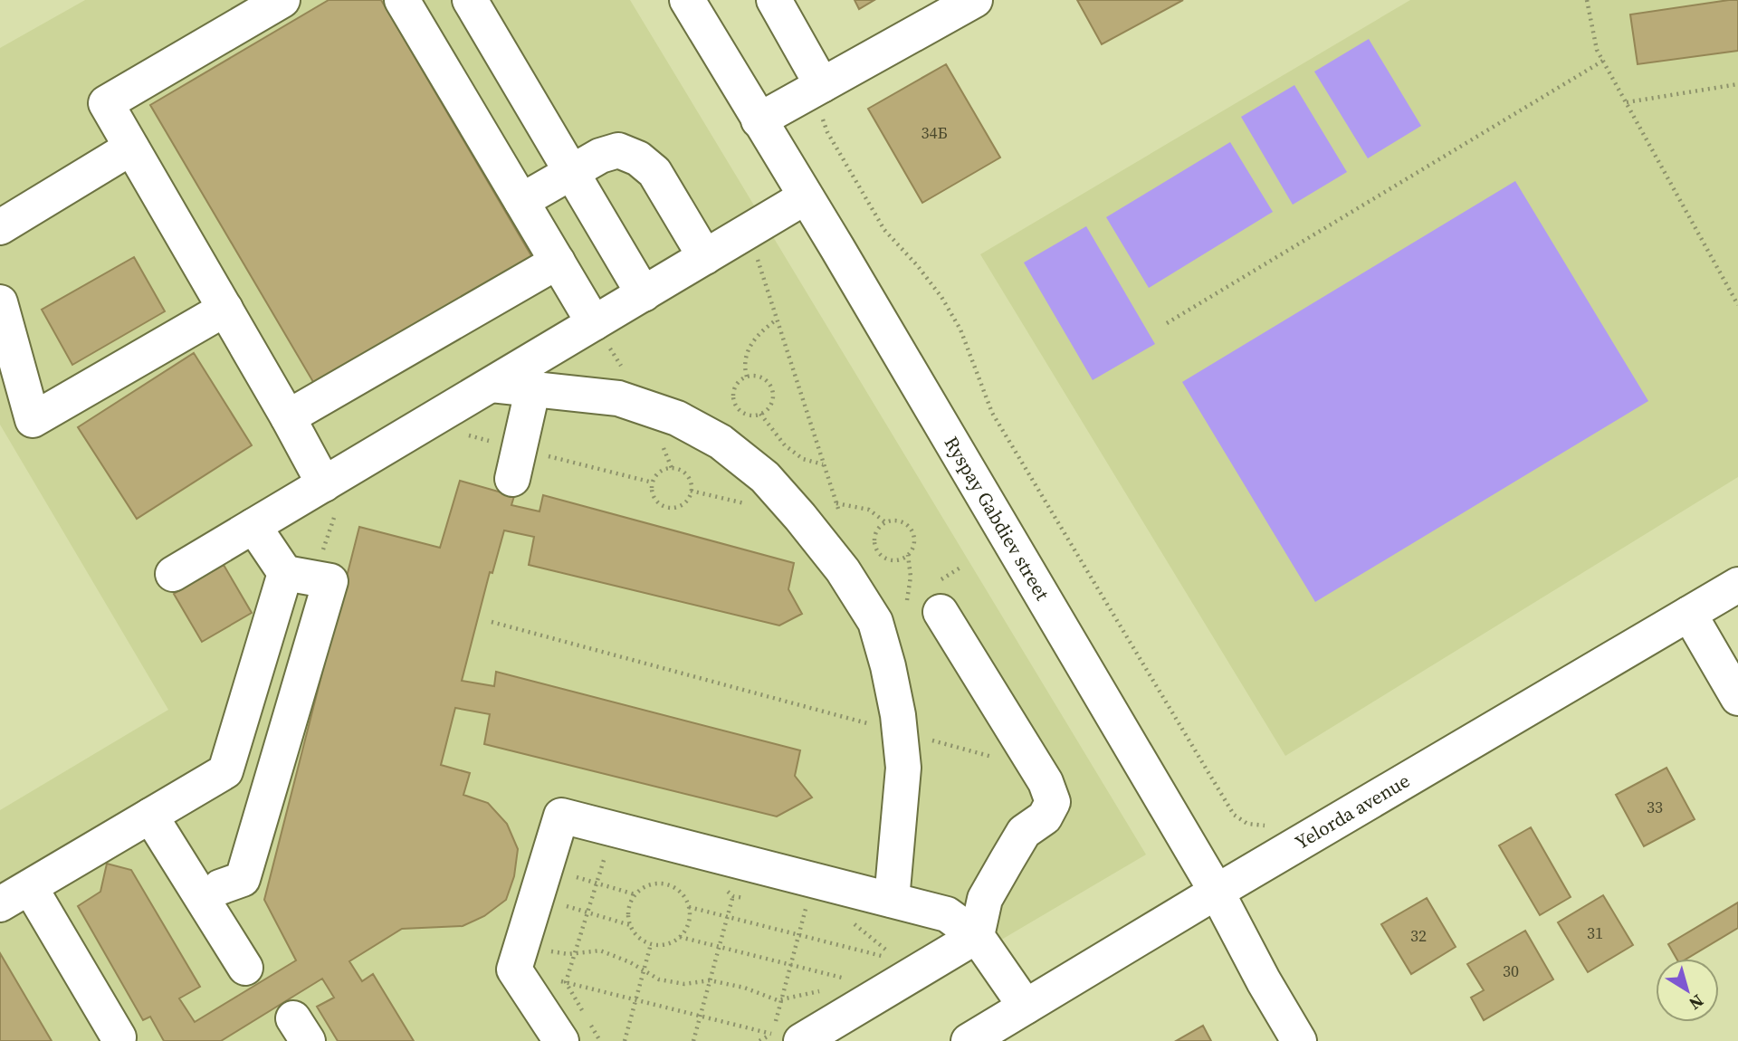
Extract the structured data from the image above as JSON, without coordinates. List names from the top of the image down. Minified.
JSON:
{"streets":{"street":["Ryspay Gabdiev street","Yelorda avenue"]},"crossings":[["Ryspay Gabdiev street","Yelorda avenue"]],"house_numbers":["34Б","33","31","32","30"],"north":"bottom right"}
